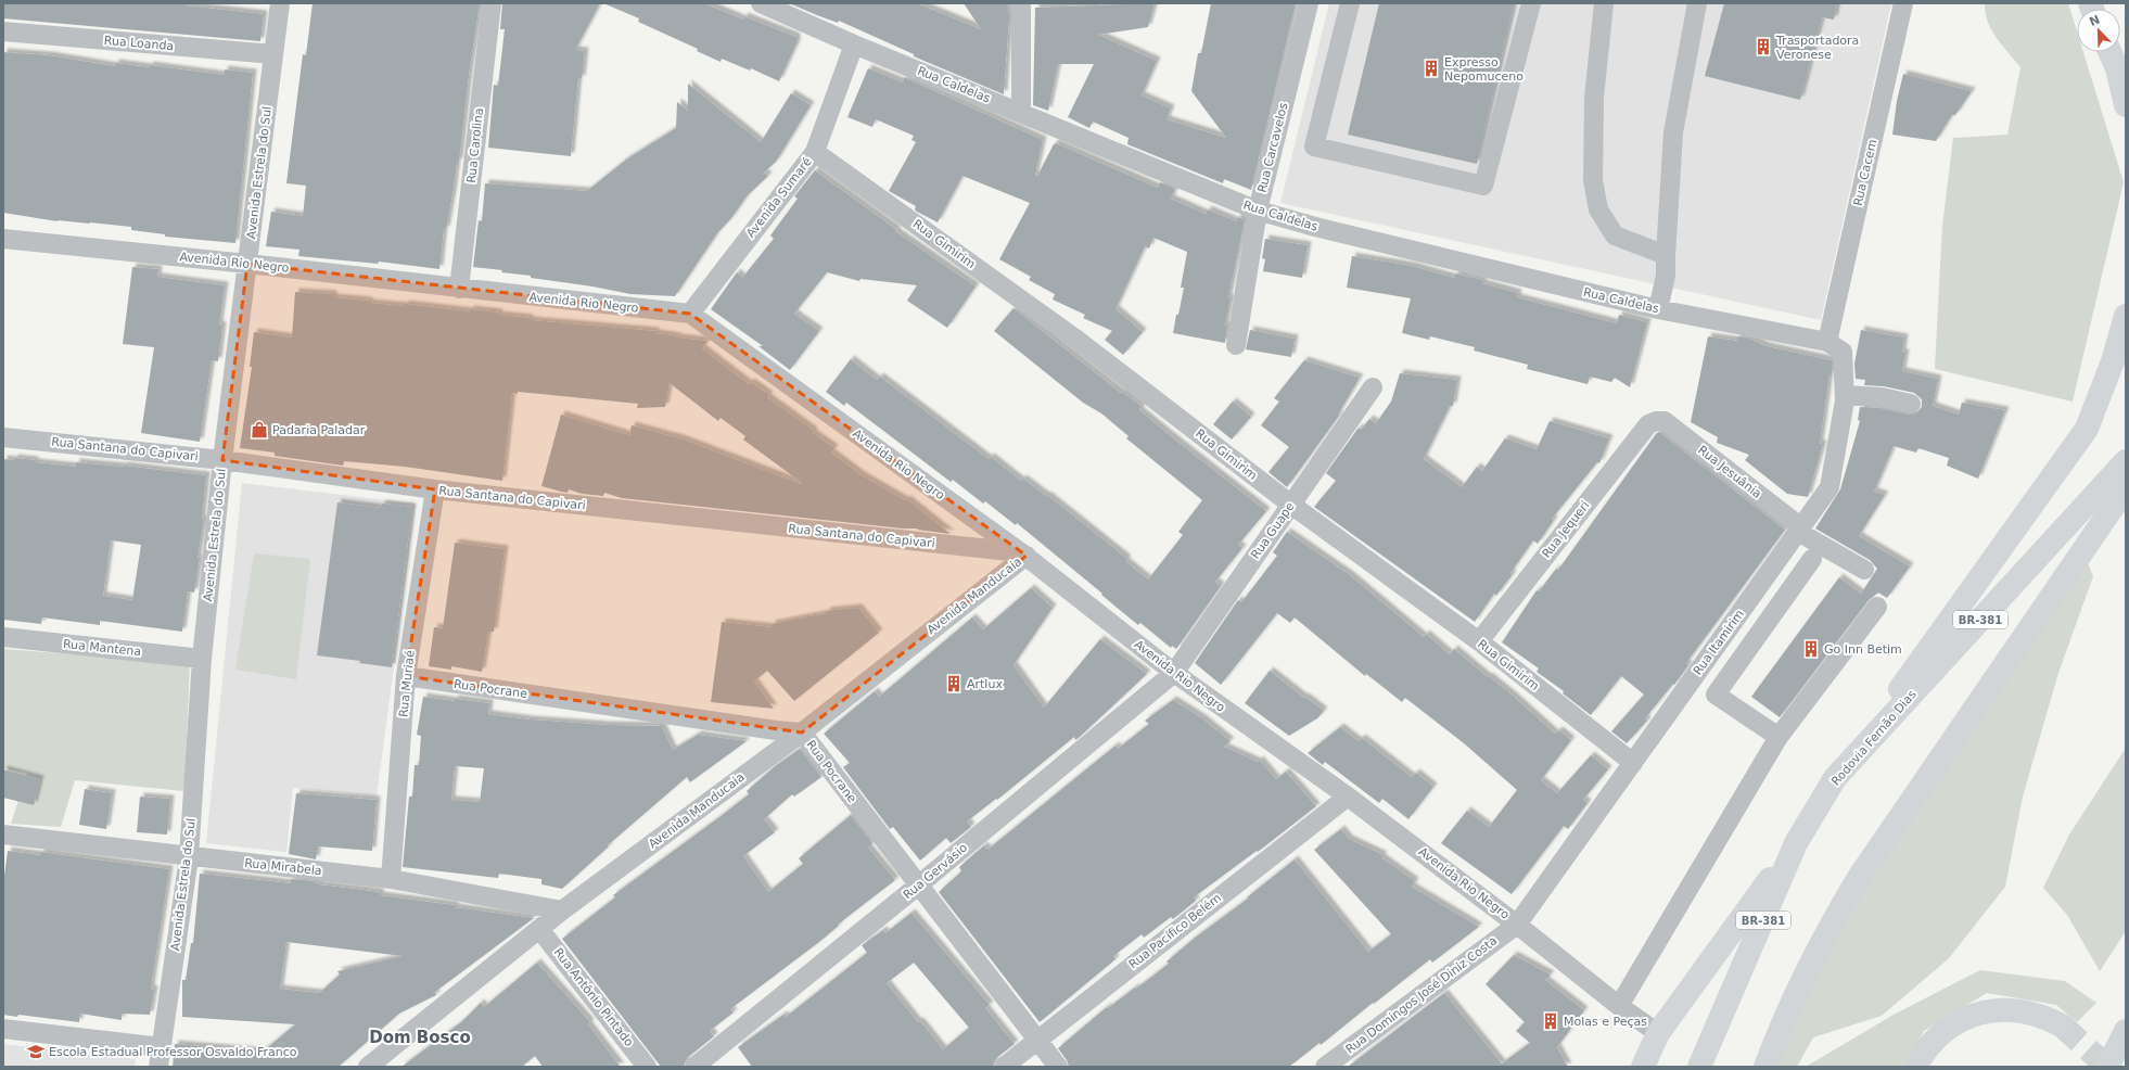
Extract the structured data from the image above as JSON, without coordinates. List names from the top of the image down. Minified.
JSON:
{"streets":{"main road":["BR-381","Rodovia Fernão Dias"],"street":["Rua Loanda","Rua Caldelas","Rua Carolina","Rua Carcavelos","Avenida Estrela do Sul","Rua Cacem","Avenida Sumaré","Rua Gimirim","Avenida Rio Negro","Rua Santana do Capivari","Rua Jesuânia","Rua Jequeri","Rua Guape","Avenida Manducaia","Rua Itamirim","Rua Mantena","Rua Muriaé","Rua Pocrane","Rua Mirabela","Rua Gervásio","Rua Pacífico Belém","Rua Domingos José Diniz Costa","Rua Antônio Pintado"]},"crossings":[["Rua Loanda","Avenida Estrela do Sul"],["Rua Caldelas","Rua Carcavelos"],["Rua Caldelas","Rua Cacem"],["Rua Caldelas","Avenida Sumaré"],["Rua Caldelas","Rua Itamirim"],["Rua Carolina","Avenida Rio Negro"],["Avenida Estrela do Sul","Avenida Rio Negro"],["Avenida Estrela do Sul","Rua Santana do Capivari"],["Avenida Estrela do Sul","Rua Mantena"],["Avenida Estrela do Sul","Rua Mirabela"],["Rua Cacem","Rua Itamirim"],["Avenida Sumaré","Rua Gimirim"],["Avenida Sumaré","Avenida Rio Negro"],["Rua Gimirim","Rua Jequeri"],["Rua Gimirim","Rua Guape"],["Rua Gimirim","Rua Itamirim"],["Avenida Rio Negro","Rua Santana do Capivari"],["Avenida Rio Negro","Rua Guape"],["Avenida Rio Negro","Avenida Manducaia"],["Avenida Rio Negro","BR-381"],["Avenida Rio Negro","Rua Itamirim"],["Avenida Rio Negro","Rua Gervásio"],["Avenida Rio Negro","Rua Pacífico Belém"],["Avenida Rio Negro","Rua Domingos José Diniz Costa"],["Rua Santana do Capivari","Avenida Manducaia"],["Rua Santana do Capivari","Rua Muriaé"],["Rua Jesuânia","Rua Jequeri"],["Rua Jesuânia","Rua Itamirim"],["Rua Guape","Rua Gervásio"],["Avenida Manducaia","Rua Pocrane"],["Avenida Manducaia","Rua Mirabela"],["Avenida Manducaia","Rua Antônio Pintado"],["BR-381","Rodovia Fernão Dias"],["Rua Itamirim","Rua Domingos José Diniz Costa"],["Rua Muriaé","Rua Pocrane"],["Rua Muriaé","Rua Mirabela"],["Rua Pocrane","Rua Gervásio"],["Rua Pocrane","Rua Pacífico Belém"]],"districts":["Dom Bosco"],"places":{"building":["Trasportadora Veronese","Expresso Nepomuceno","Go Inn Betim","Artlux","Molas e Peças"],"shop":["Padaria Paladar"],"school or university":["Escola Estadual Professor Osvaldo Franco"]},"north":"top left"}
